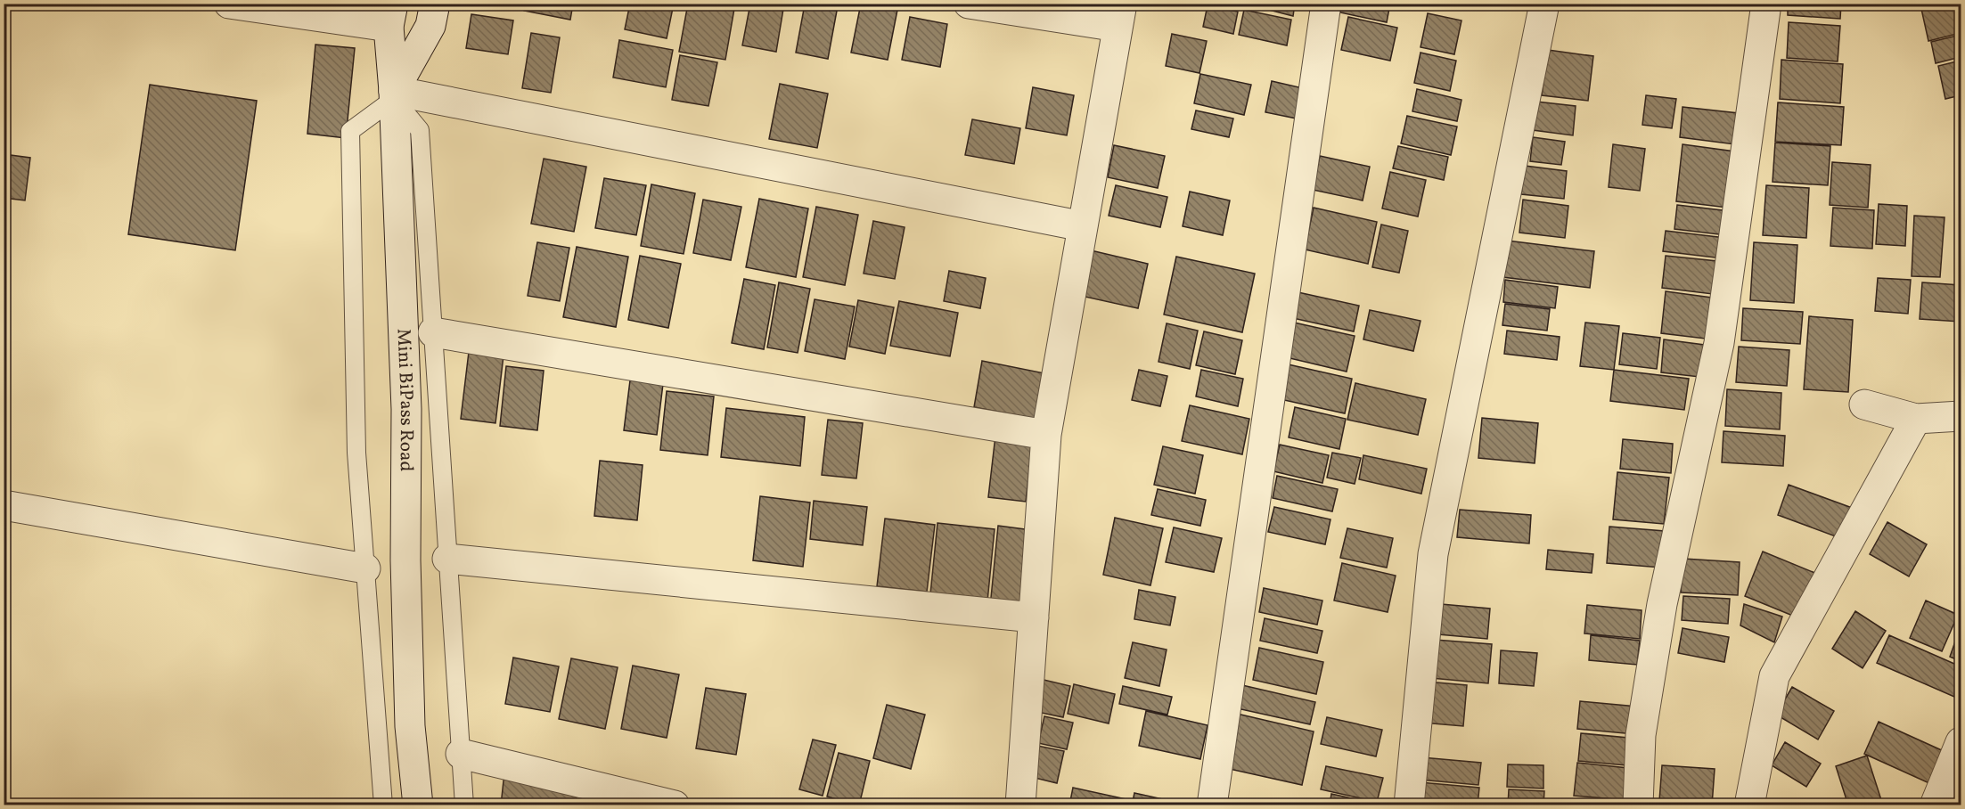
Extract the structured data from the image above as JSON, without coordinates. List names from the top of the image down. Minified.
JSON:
{"streets":{"street":["Mini BiPass Road"]}}
